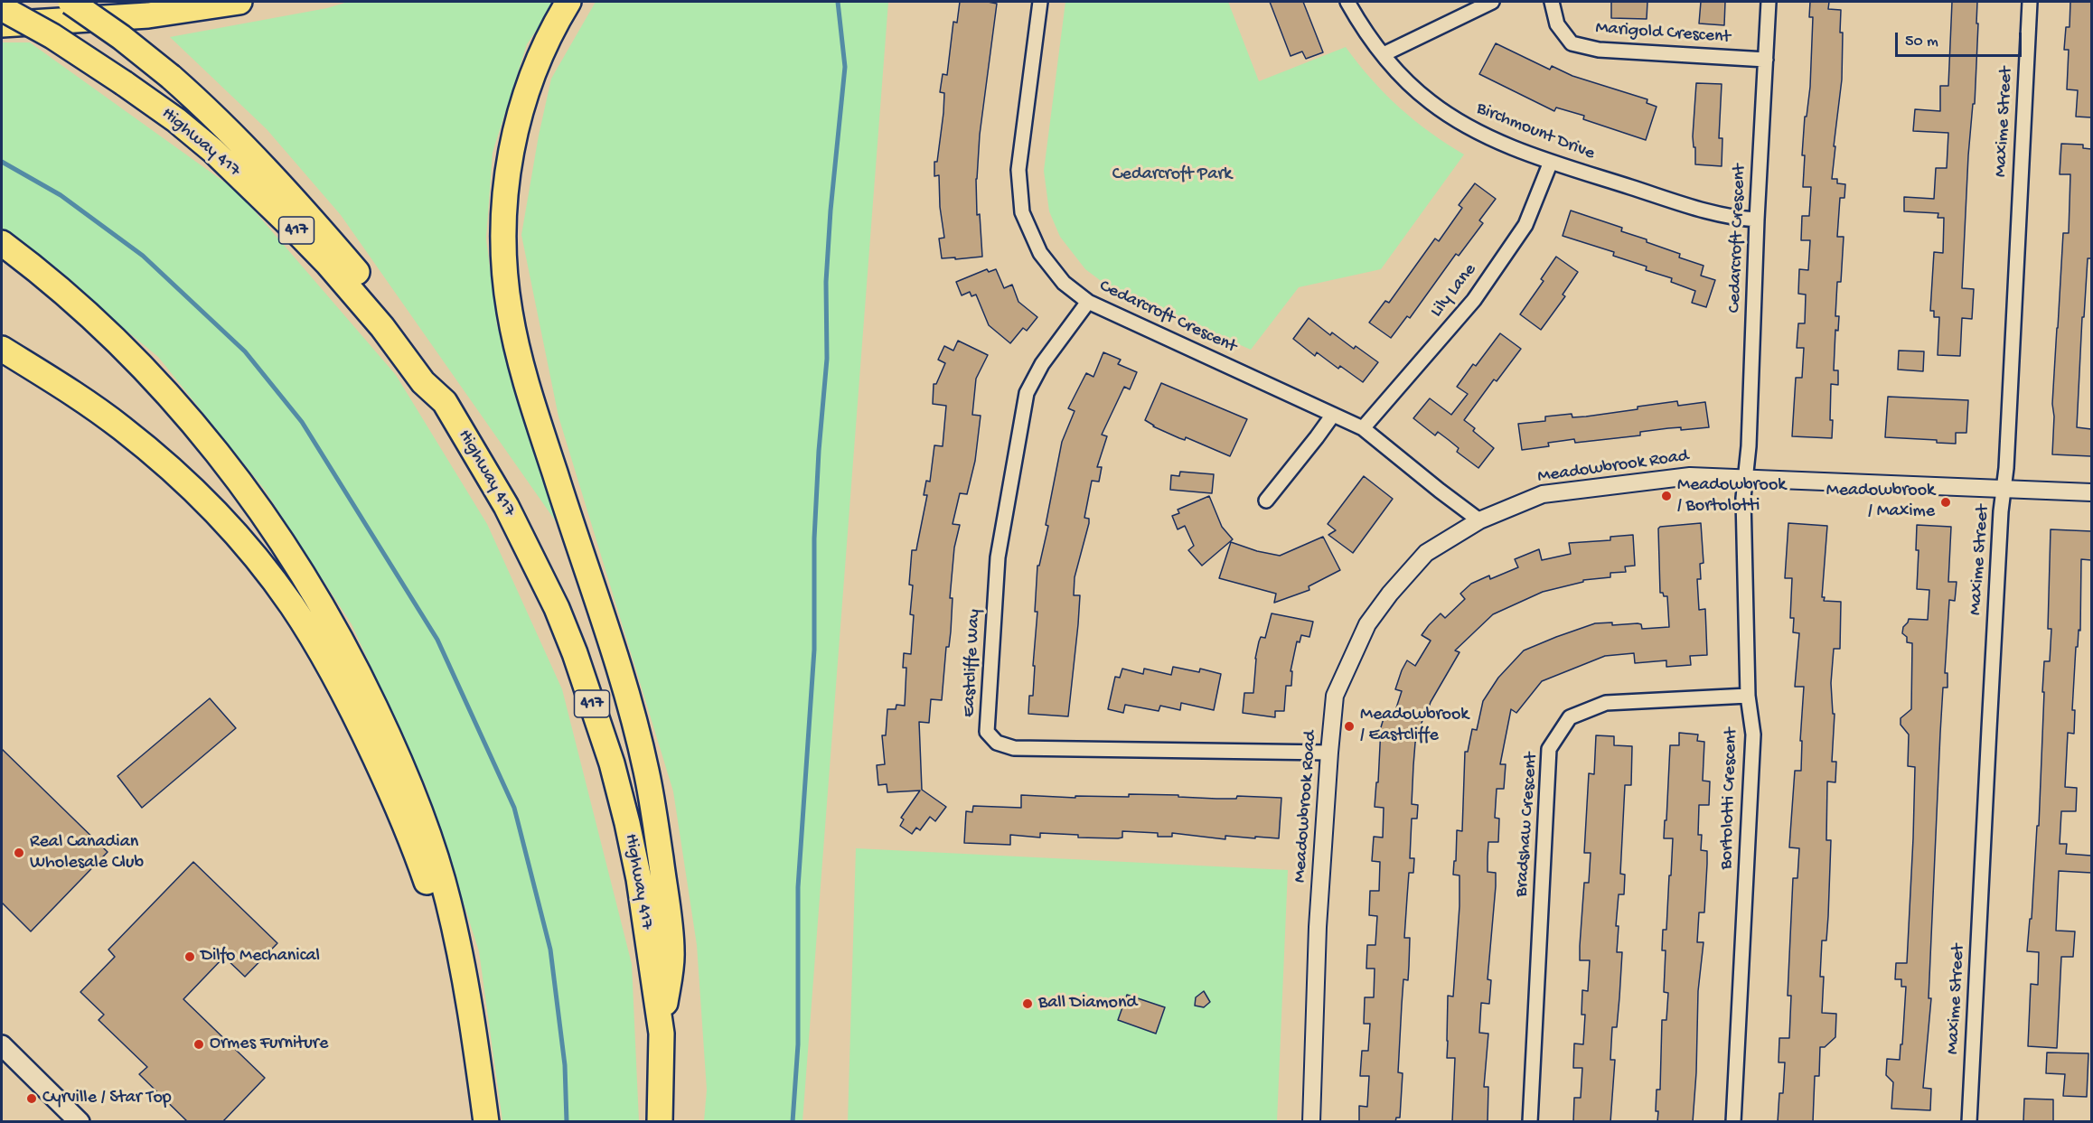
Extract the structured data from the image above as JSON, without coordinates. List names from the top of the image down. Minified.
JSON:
{"streets":{"highway":["Highway 417","417"],"street":["Marigold Crescent","Maxime Street","Birchmount Drive","Cedarcroft Crescent","Lily Lane","Meadowbrook Road","Eastcliffe Way","Bortolotti Crescent","Bradshaw Crescent"]},"crossings":[["Marigold Crescent","Cedarcroft Crescent"],["Maxime Street","Meadowbrook Road"],["Birchmount Drive","Cedarcroft Crescent"],["Birchmount Drive","Lily Lane"],["Cedarcroft Crescent","Lily Lane"],["Cedarcroft Crescent","Meadowbrook Road"],["Cedarcroft Crescent","Eastcliffe Way"],["Cedarcroft Crescent","Bortolotti Crescent"],["Meadowbrook Road","Eastcliffe Way"],["Meadowbrook Road","Bortolotti Crescent"],["Bortolotti Crescent","Bradshaw Crescent"]],"parks":["Cedarcroft Park"],"places":["Meadowbrook / Bortolotti","Meadowbrook / Maxime","Meadowbrook / Eastcliffe","Real Canadian Wholesale Club","Dilfo Mechanical","Ball Diamond","Ormes Furniture","Cyrville / Star Top"],"scale_bar":"50 m"}
